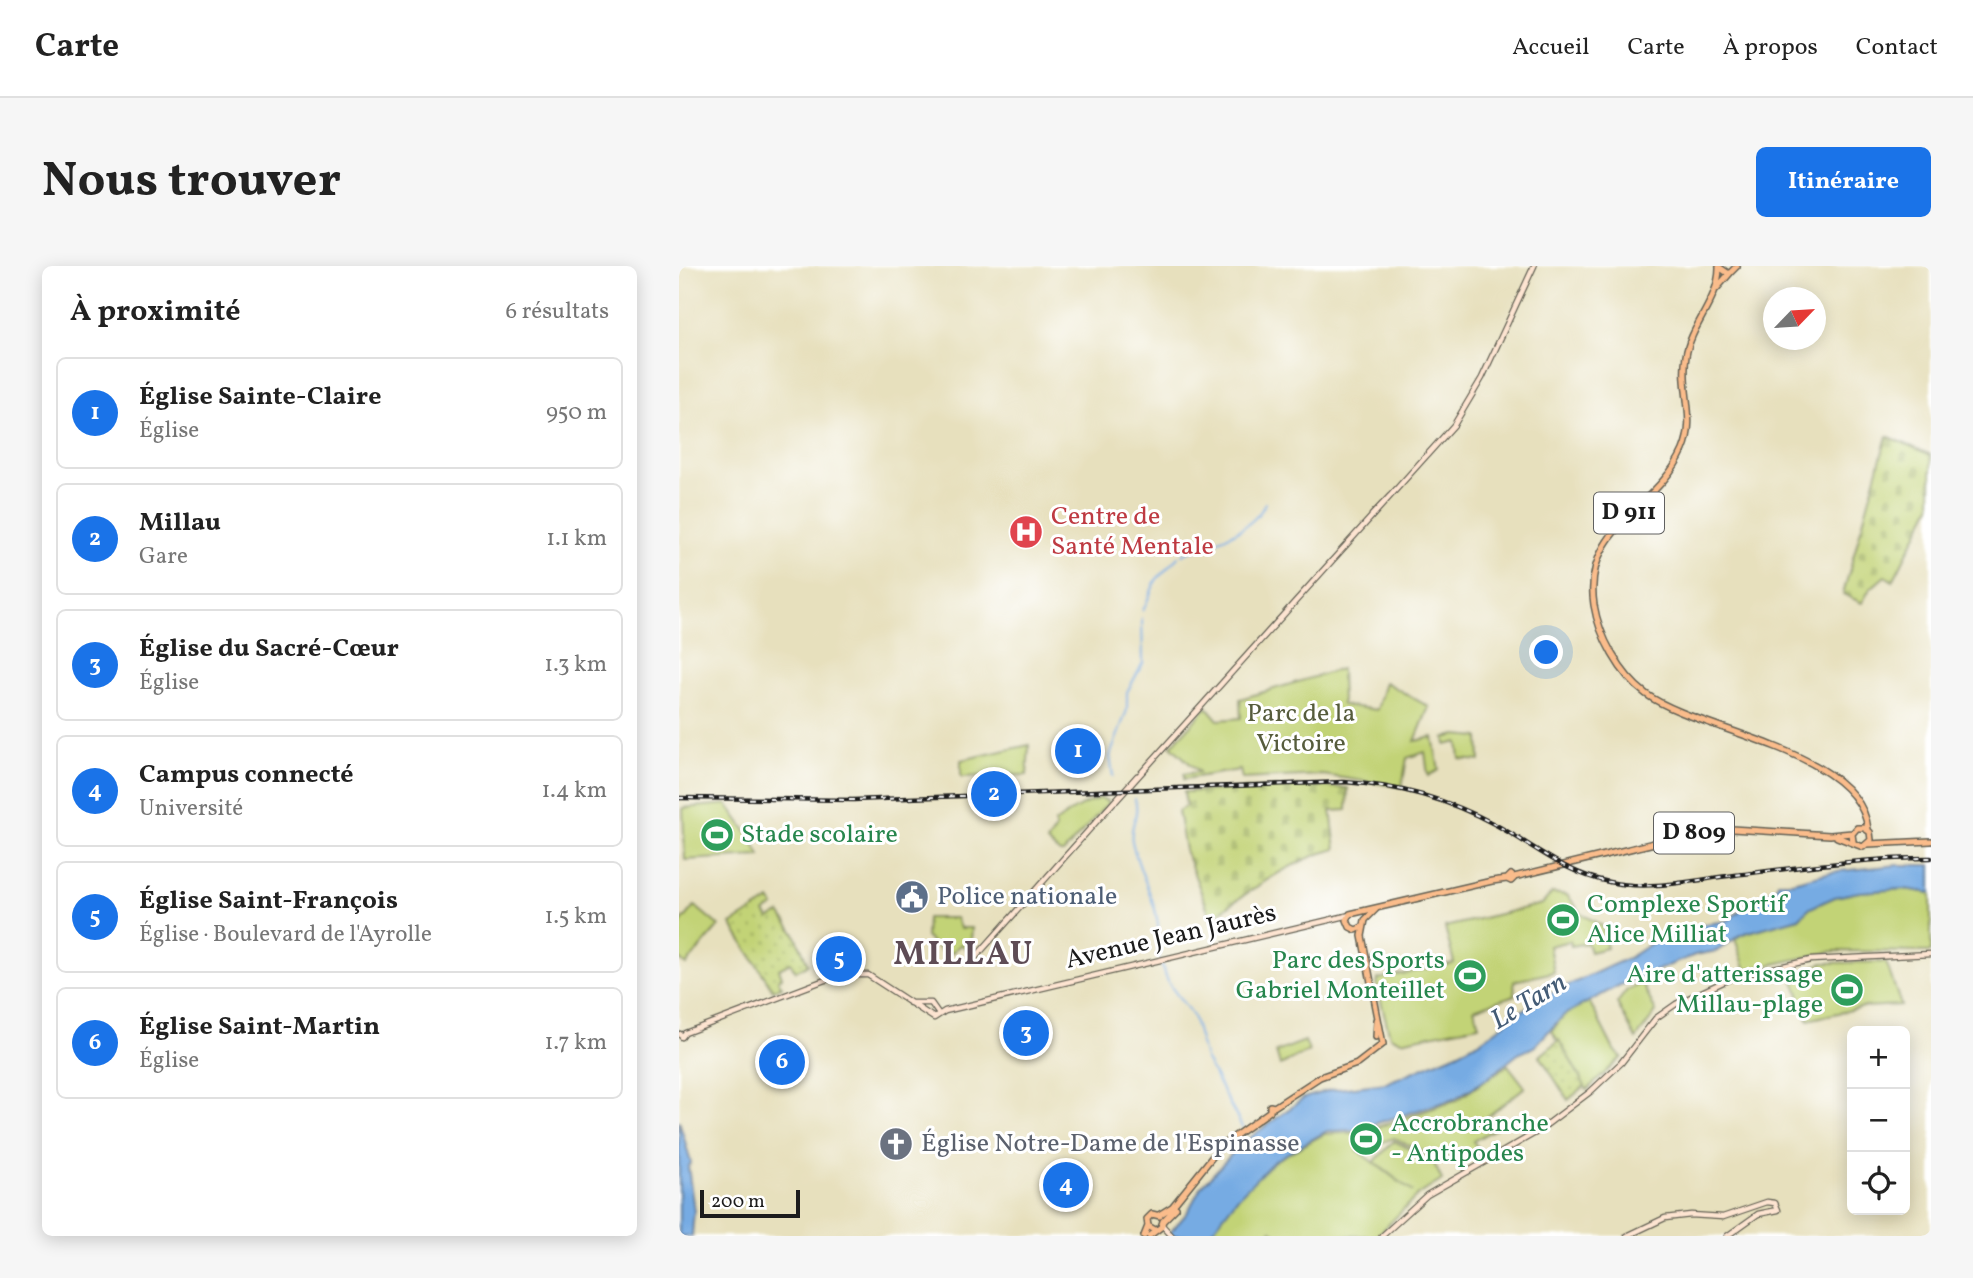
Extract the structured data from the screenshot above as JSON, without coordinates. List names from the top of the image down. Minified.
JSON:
{"streets":{"main road":["D 911","D 809","Avenue Jean Jaurès"]},"crossings":[["D 809","Avenue Jean Jaurès"]],"districts":["MILLAU"],"water":["Le Tarn"],"parks":["Parc de la Victoire"],"places":{"hospital":["Centre de Santé Mentale"],"sports":["Stade scolaire","Complexe Sportif Alice Milliat","Parc des Sports Gabriel Monteillet","Aire d'atterissage Millau-plage","Accrobranche - Antipodes"],"public building":["Police nationale"],"church":["Église Notre-Dame de l'Espinasse"]},"scale_bar":"200 m","north":"top right","page":{"header":"Carte","nav":["Accueil","Carte","À propos","Contact"],"buttons":"Itinéraire","title":"Nous trouver","heading":["À proximité","6 résultats"],"list":[{"mark":"1","name":"Église Sainte-Claire","note":"Église","value":"950 m"},{"mark":"2","name":"Millau","note":"Gare","value":"1.1 km"},{"mark":"3","name":"Église du Sacré-Cœur","note":"Église","value":"1.3 km"},{"mark":"4","name":"Campus connecté","note":"Université","value":"1.4 km"},{"mark":"5","name":"Église Saint-François","note":"Église · Boulevard de l'Ayrolle","value":"1.5 km"},{"mark":"6","name":"Église Saint-Martin","note":"Église","value":"1.7 km"}],"pins":["1","2","5","3","6","4"],"map_buttons":["+","−"],"scale":"200 m"}}
